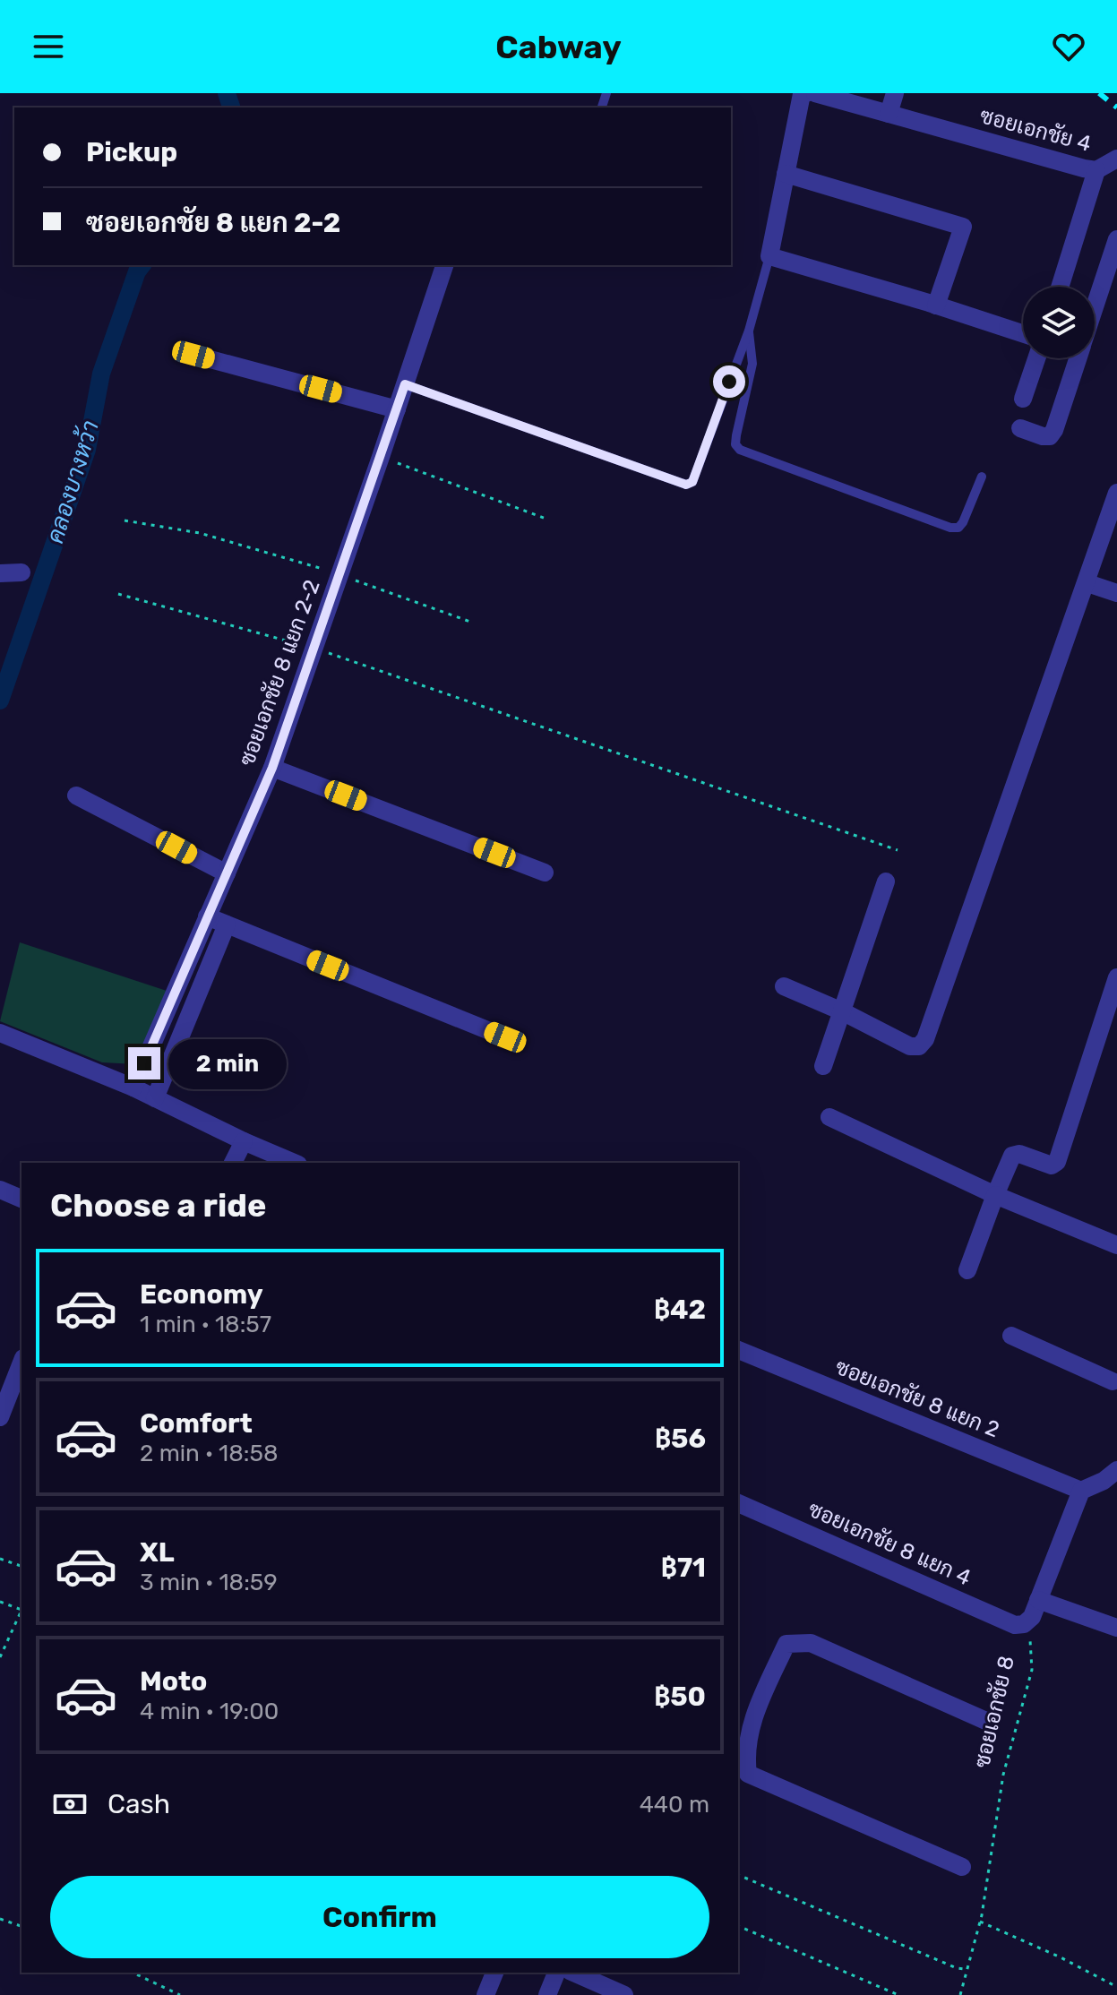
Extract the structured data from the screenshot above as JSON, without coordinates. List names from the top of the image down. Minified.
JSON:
{"streets":{"street":["ซอยเอกชัย 4","ซอยเอกชัย 8 แยก 2-2","ซอยเอกชัย 8 แยก 2","ซอยเอกชัย 8 แยก 4"],"path":["ซอยเอกชัย 8"]},"crossings":[["ซอยเอกชัย 8 แยก 4","ซอยเอกชัย 8"]],"water":["คลองบางหว้า"],"page":{"header":"Cabway","banner":["Pickup","ซอยเอกชัย 8 แยก 2-2"],"bubble":"2 min","heading":"Choose a ride","list":[{"name":"Economy","note":"1 min · 18:57","value":"฿42"},{"name":"Comfort","note":"2 min · 18:58","value":"฿56"},{"name":"XL","note":"3 min · 18:59","value":"฿71"},{"name":"Moto","note":"4 min · 19:00","value":"฿50"}],"pay":["Cash","440 m"],"buttons":"Confirm"}}
